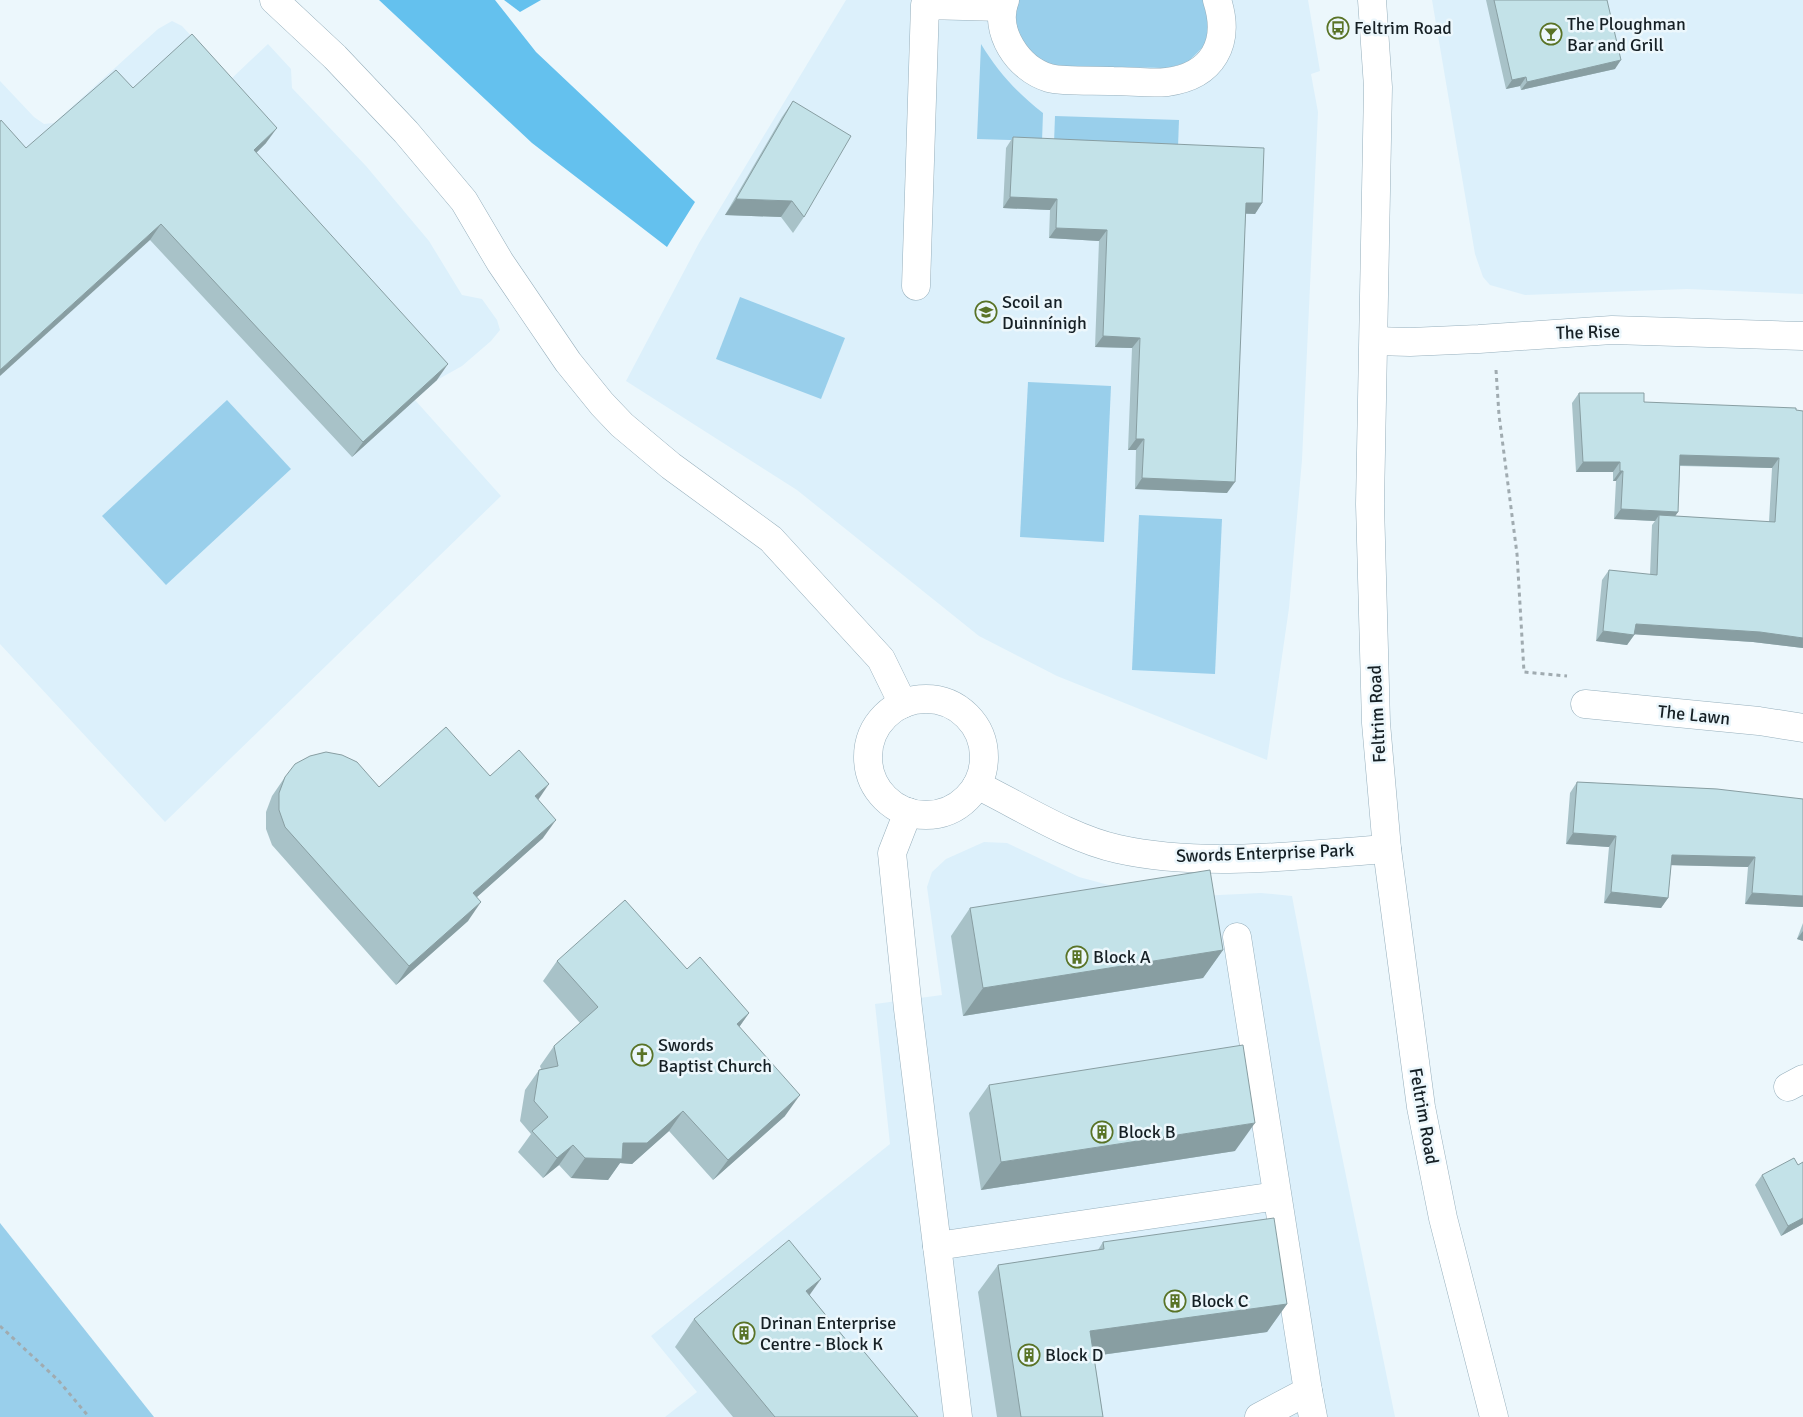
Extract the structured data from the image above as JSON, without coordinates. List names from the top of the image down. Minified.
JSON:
{"streets":{"street":["The Rise","Feltrim Road","The Lawn","Swords Enterprise Park"]},"crossings":[["The Rise","Feltrim Road"],["Feltrim Road","Swords Enterprise Park"]],"places":{"bus stop":["Feltrim Road"],"bar":["The Ploughman Bar and Grill"],"school or university":["Scoil an Duinnínigh"],"building":["Block A","Block B","Block C","Drinan Enterprise Centre - Block K","Block D"],"church":["Swords Baptist Church"]}}
